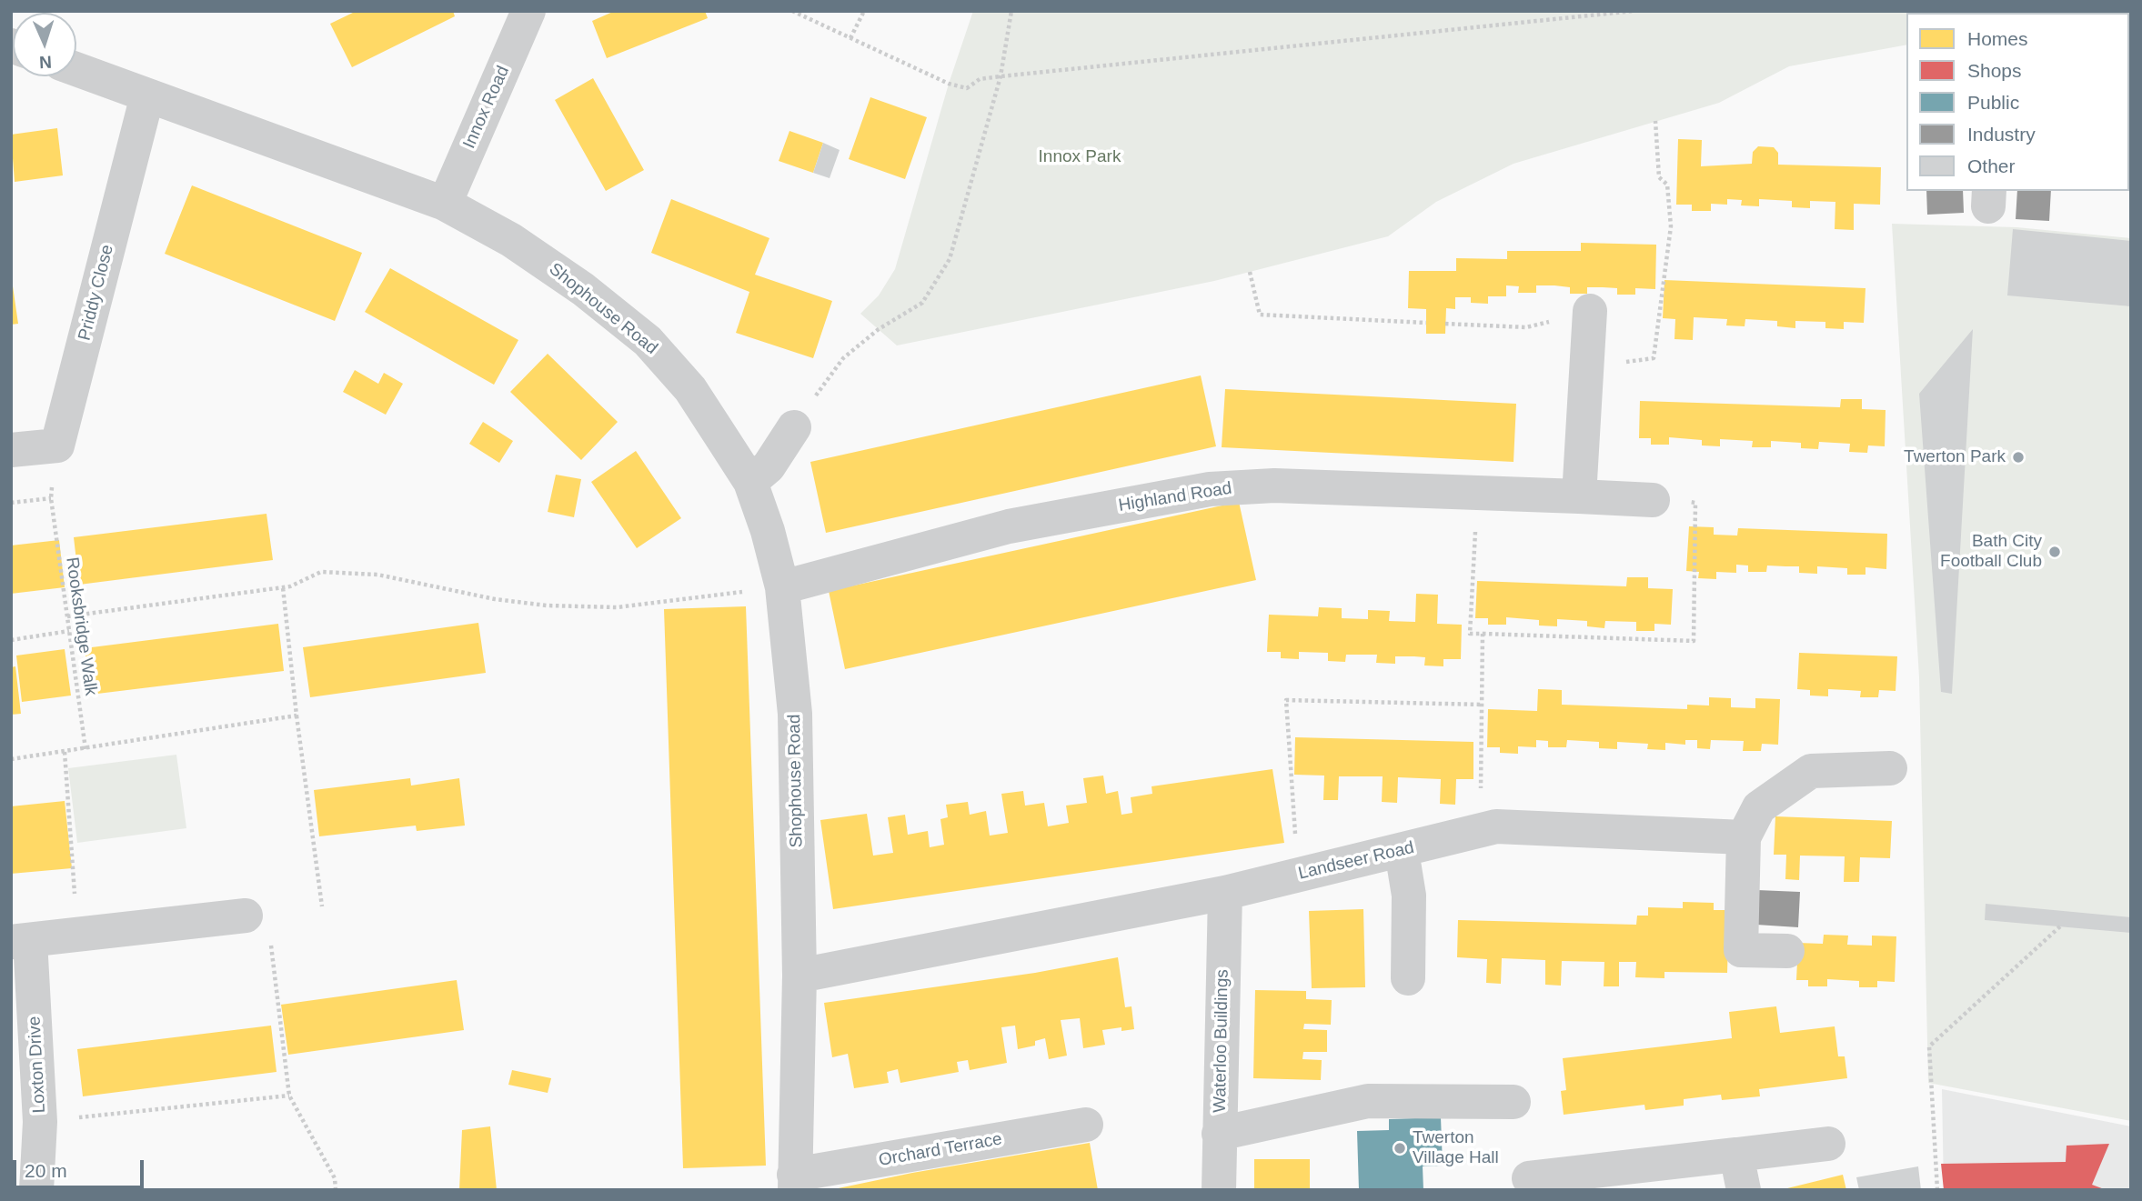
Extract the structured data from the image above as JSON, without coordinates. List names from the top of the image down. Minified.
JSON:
{"streets":{"street":["Innox Road","Priddy Close","Shophouse Road","Highland Road","Landseer Road","Waterloo Buildings","Loxton Drive","Orchard Terrace"],"path":["Rooksbridge Walk"]},"crossings":[["Innox Road","Shophouse Road"],["Priddy Close","Shophouse Road"],["Shophouse Road","Highland Road"],["Shophouse Road","Landseer Road"],["Shophouse Road","Orchard Terrace"],["Landseer Road","Waterloo Buildings"]],"parks":["Innox Park"],"places":["Twerton Park","Bath City Football Club","Twerton Village Hall"],"legend":["Homes","Shops","Public","Industry","Other"],"scale_bar":"20 m","north":"bottom"}
